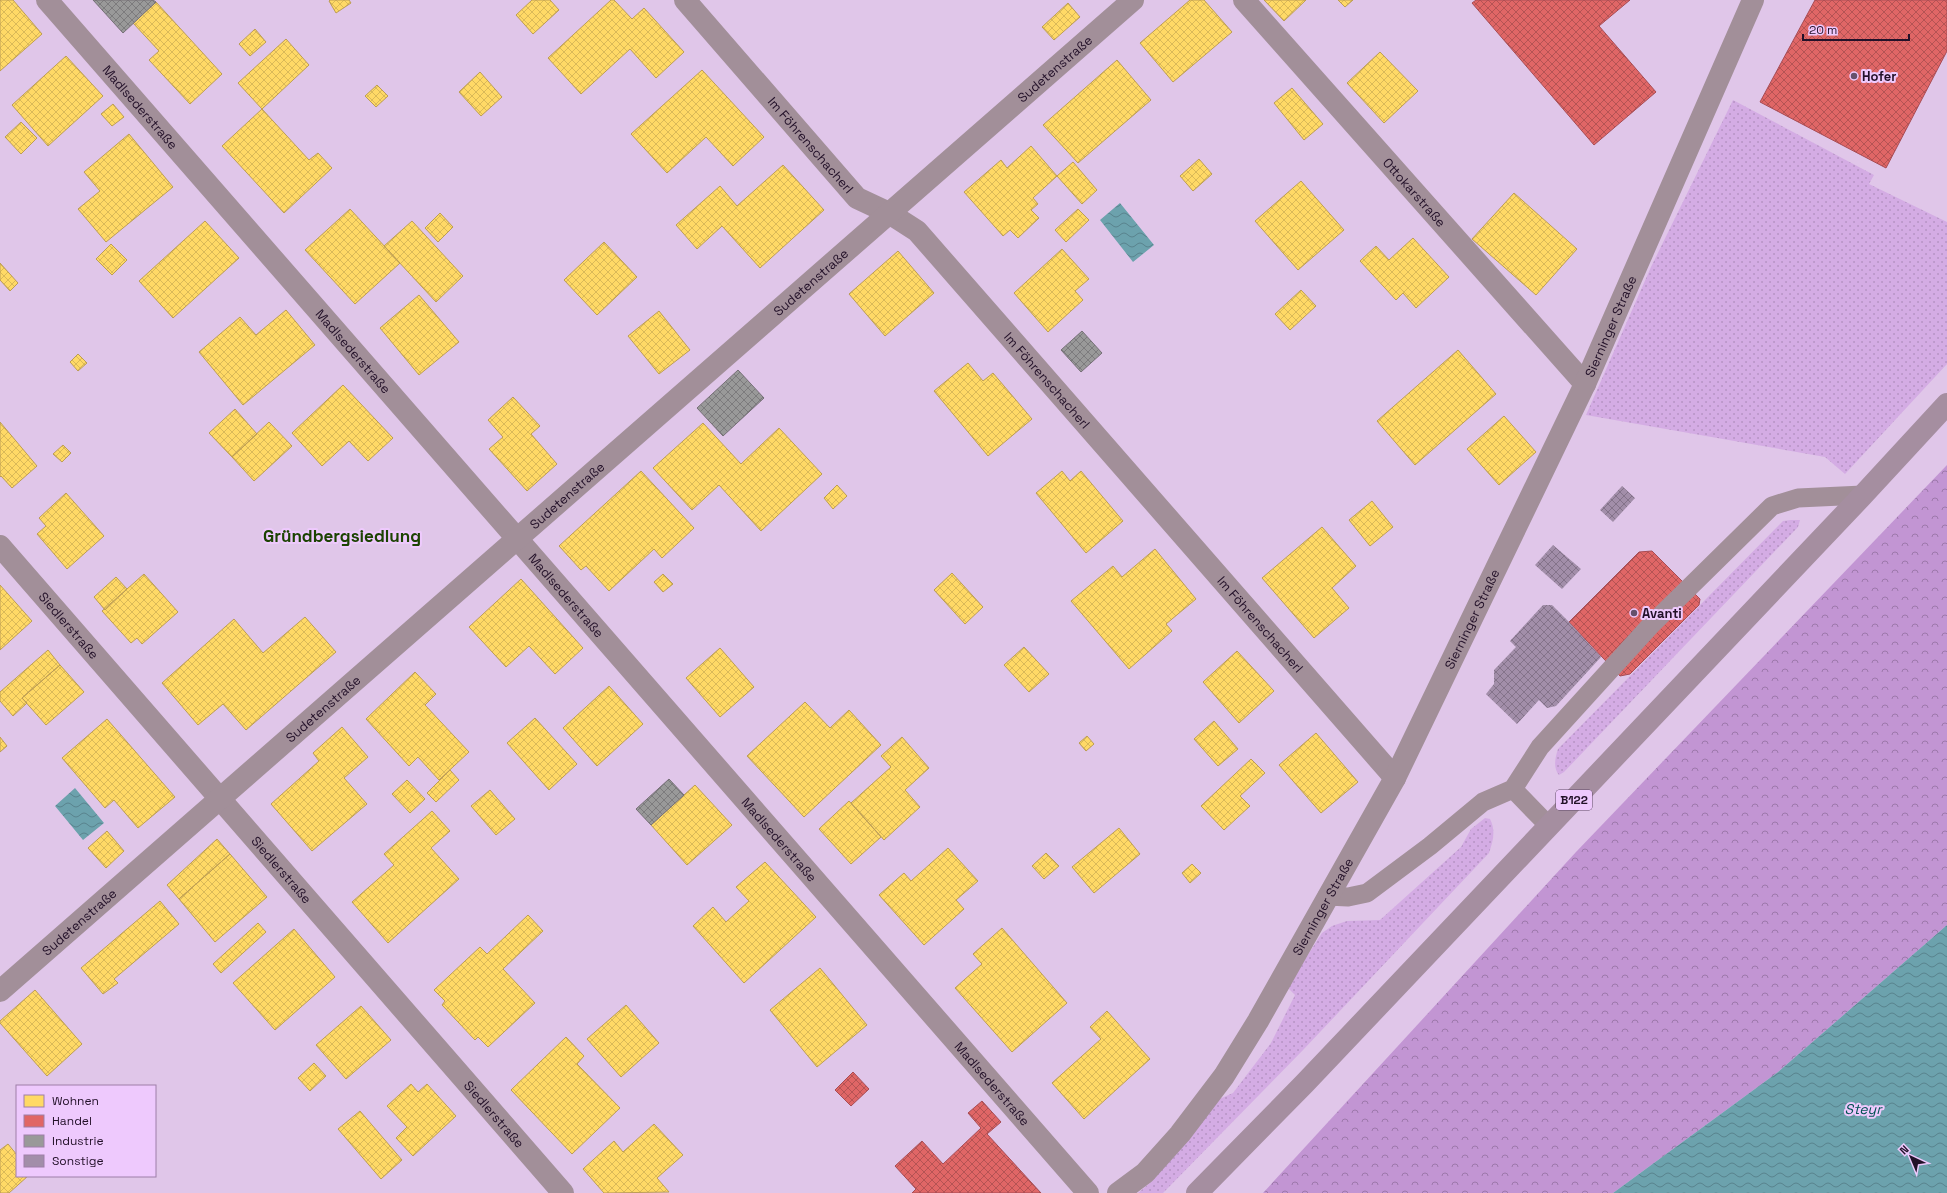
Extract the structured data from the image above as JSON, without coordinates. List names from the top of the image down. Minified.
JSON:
{"streets":{"main road":["B122"],"street":["Sudetenstraße","Madlsederstraße","Im Föhrenschacherl","Ottokarstraße","Sierninger Straße","Siedlerstraße"]},"crossings":[["Sudetenstraße","Madlsederstraße"],["Sudetenstraße","Im Föhrenschacherl"],["Sudetenstraße","Siedlerstraße"],["Im Föhrenschacherl","Sierninger Straße"],["Ottokarstraße","Sierninger Straße"]],"districts":["Gründbergsiedlung"],"water":["Steyr"],"places":["Hofer","Avanti"],"legend":["Wohnen","Handel","Industrie","Sonstige"],"scale_bar":"20 m","north":"top left"}
